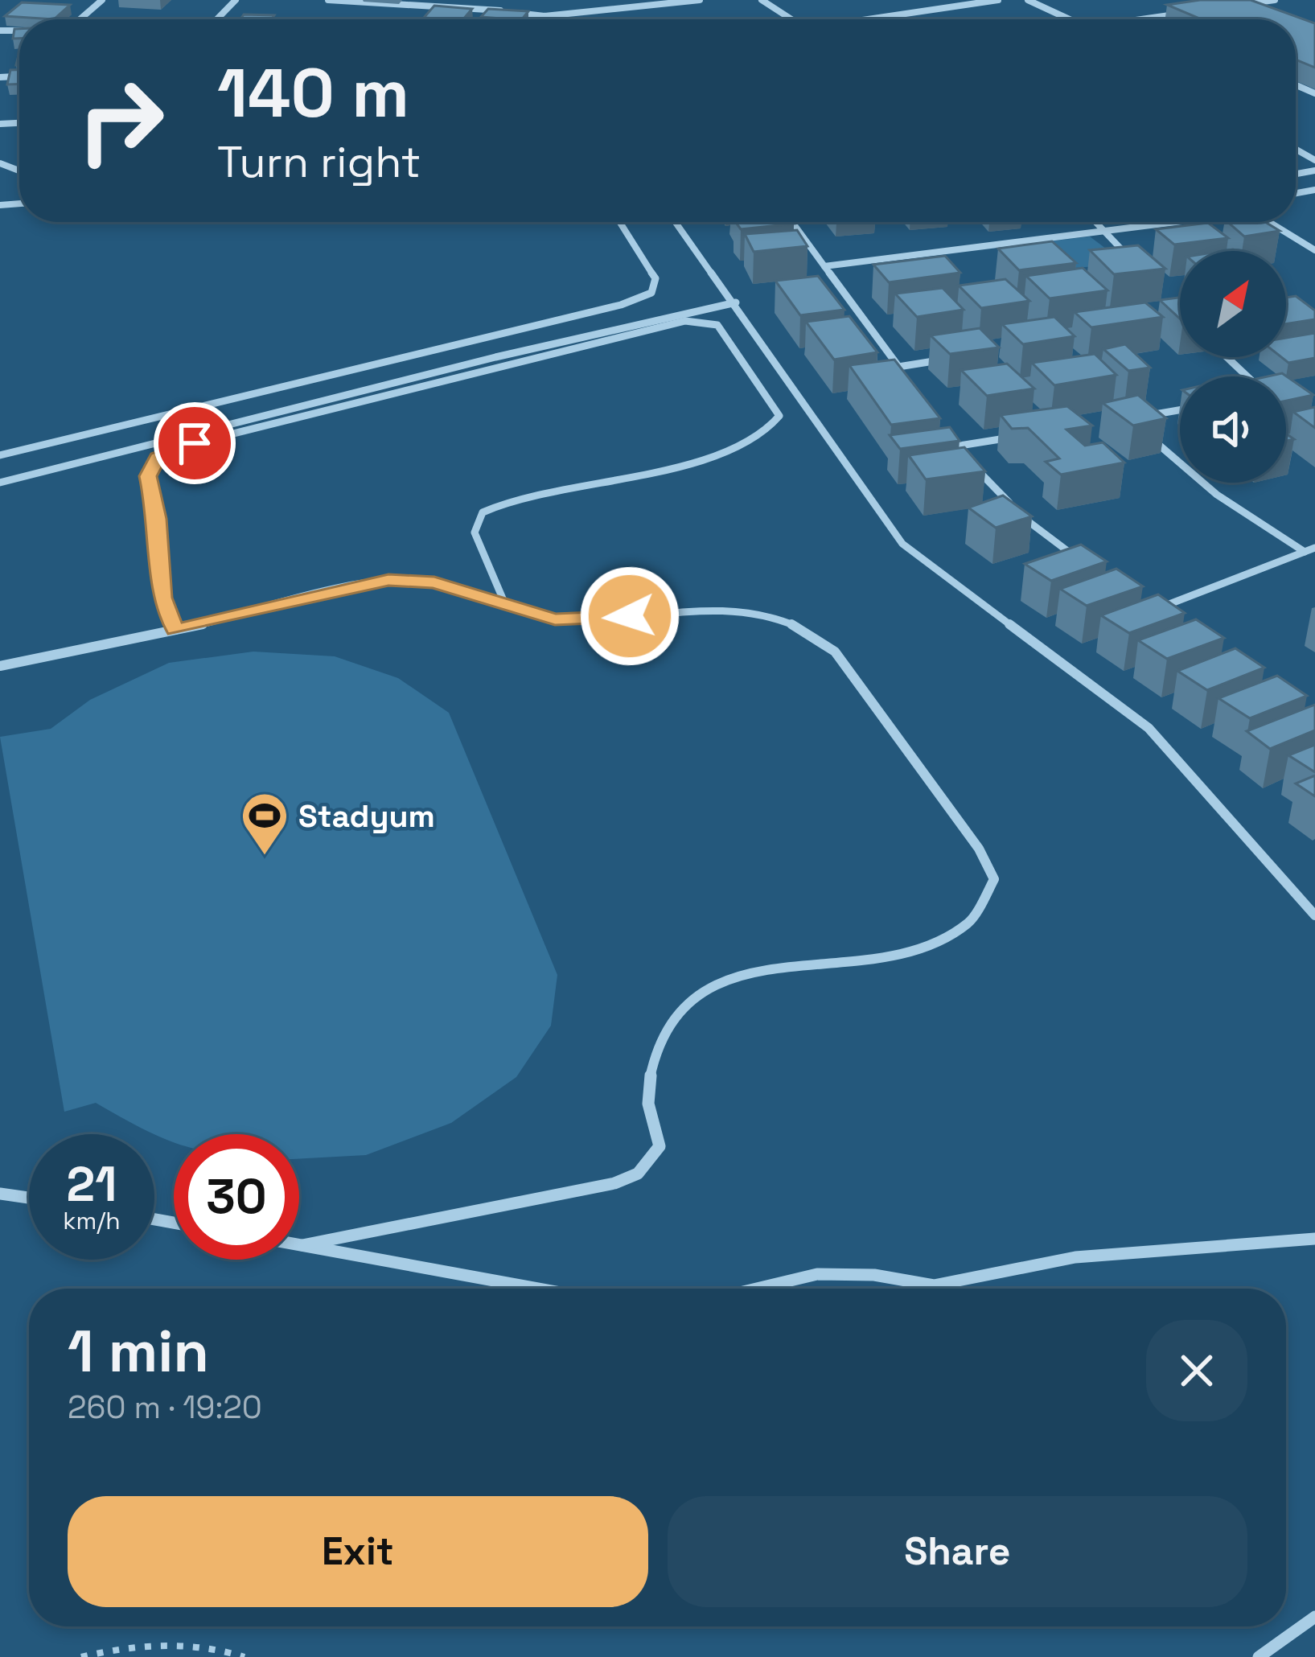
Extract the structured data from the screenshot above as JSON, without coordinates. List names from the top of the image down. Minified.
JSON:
{"places":{"sports":["Stadyum"]},"north":"top right","page":{"turn":["140 m","Turn right"],"speed":"21 km/h","limit":"30","heading":["1 min","260 m · 19:20"],"buttons":["Exit","Share"]}}
